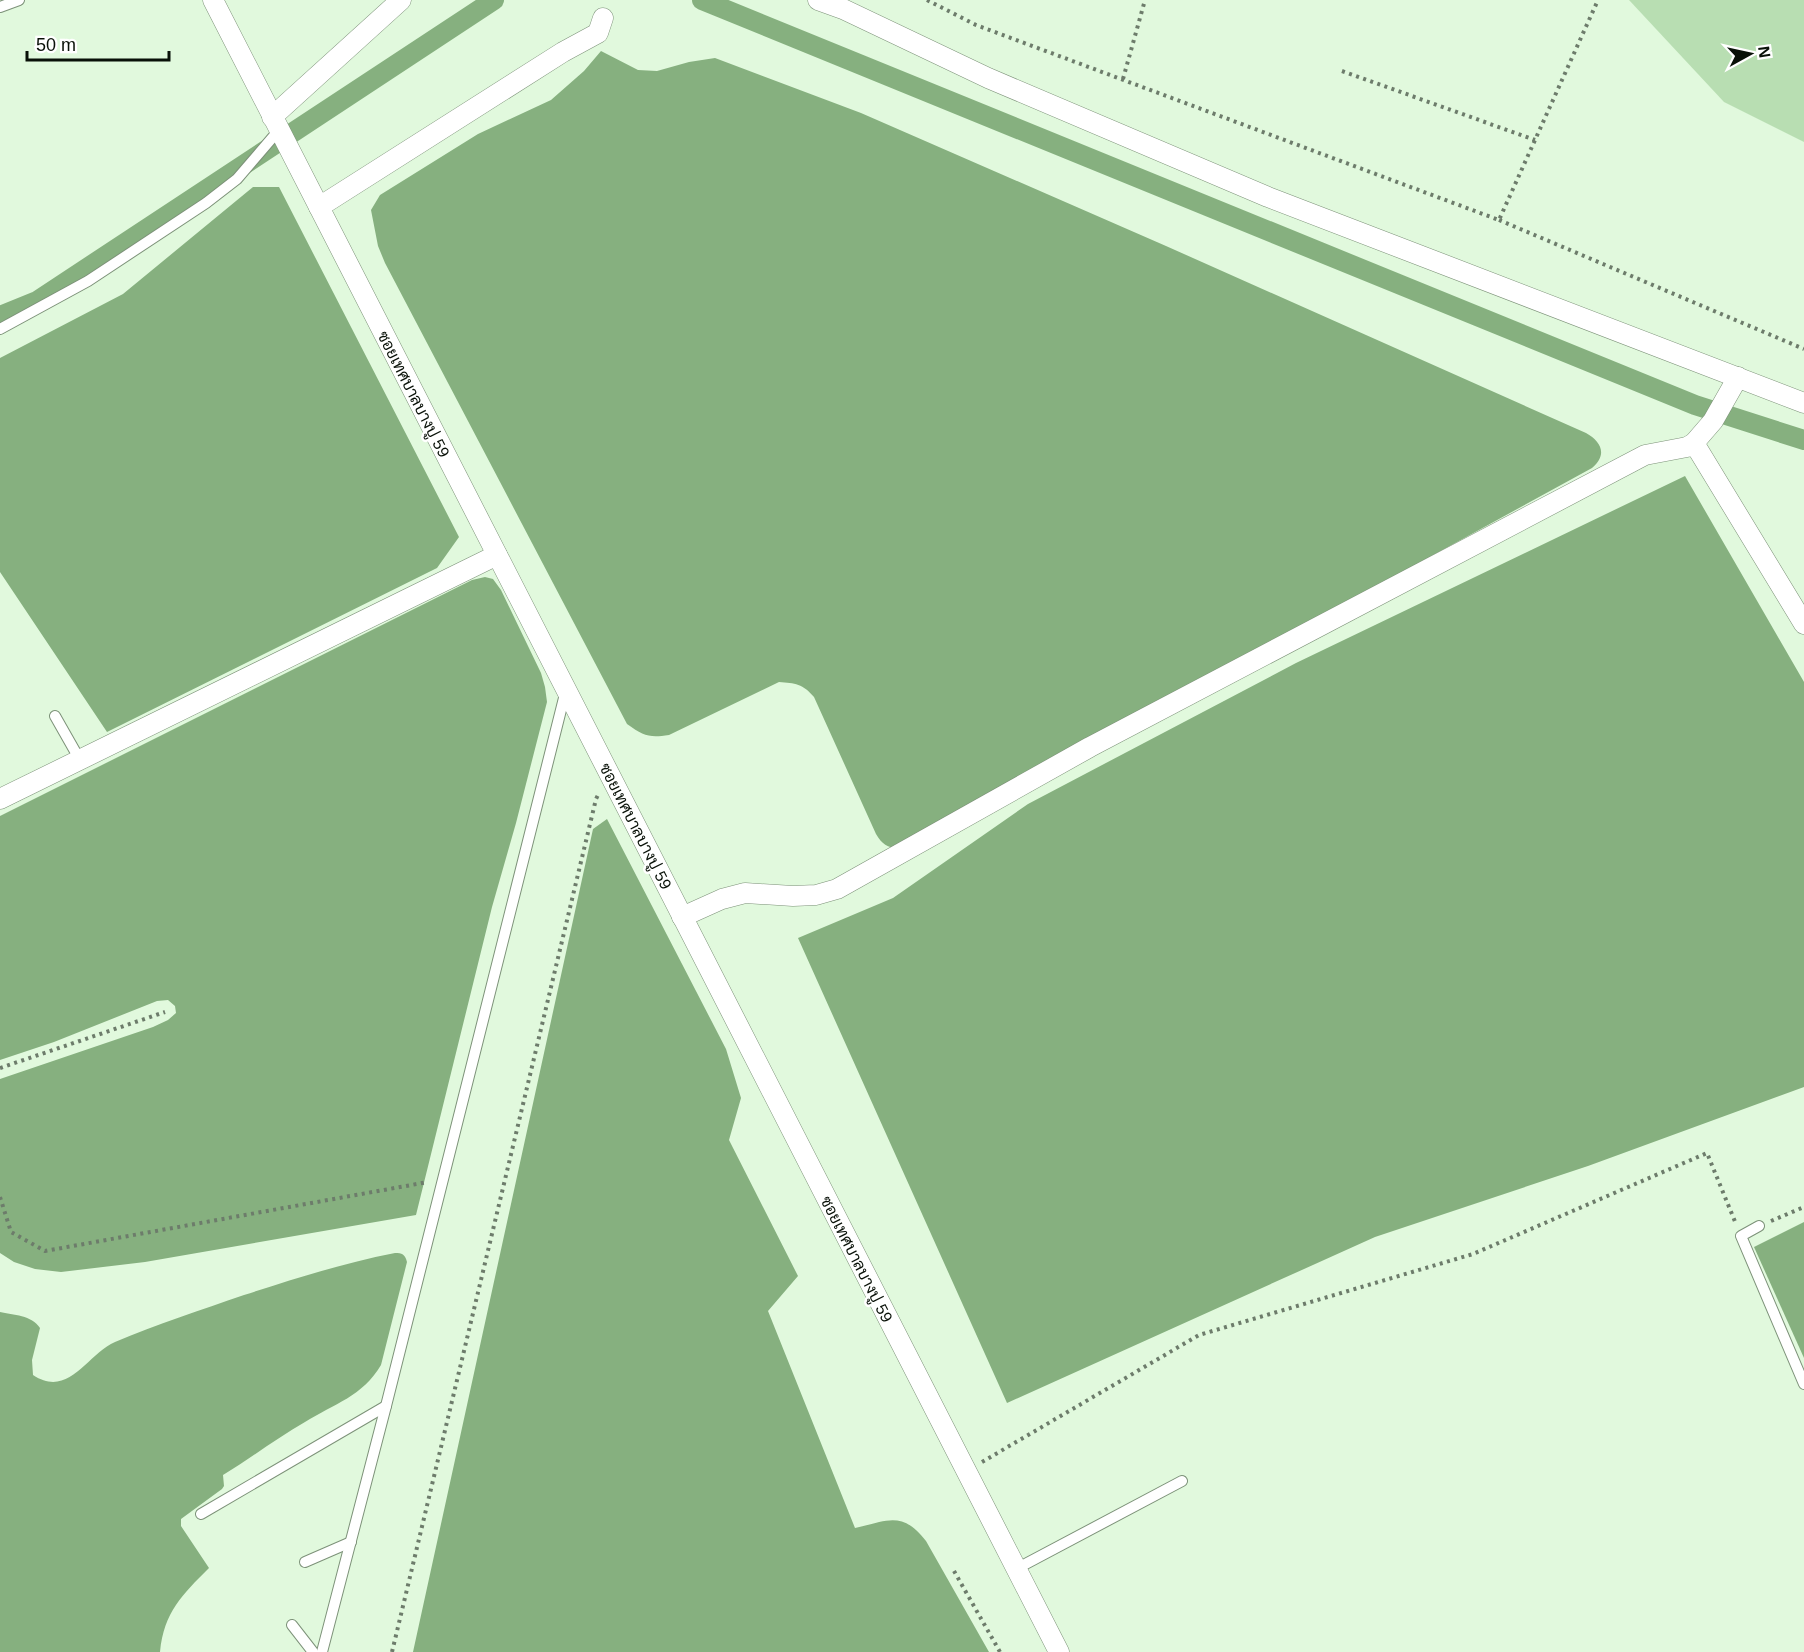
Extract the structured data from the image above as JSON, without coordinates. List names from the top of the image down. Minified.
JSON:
{"streets":{"street":["ซอยเทศบาลบางปู 59"]},"scale_bar":"50 m","north":"right"}
